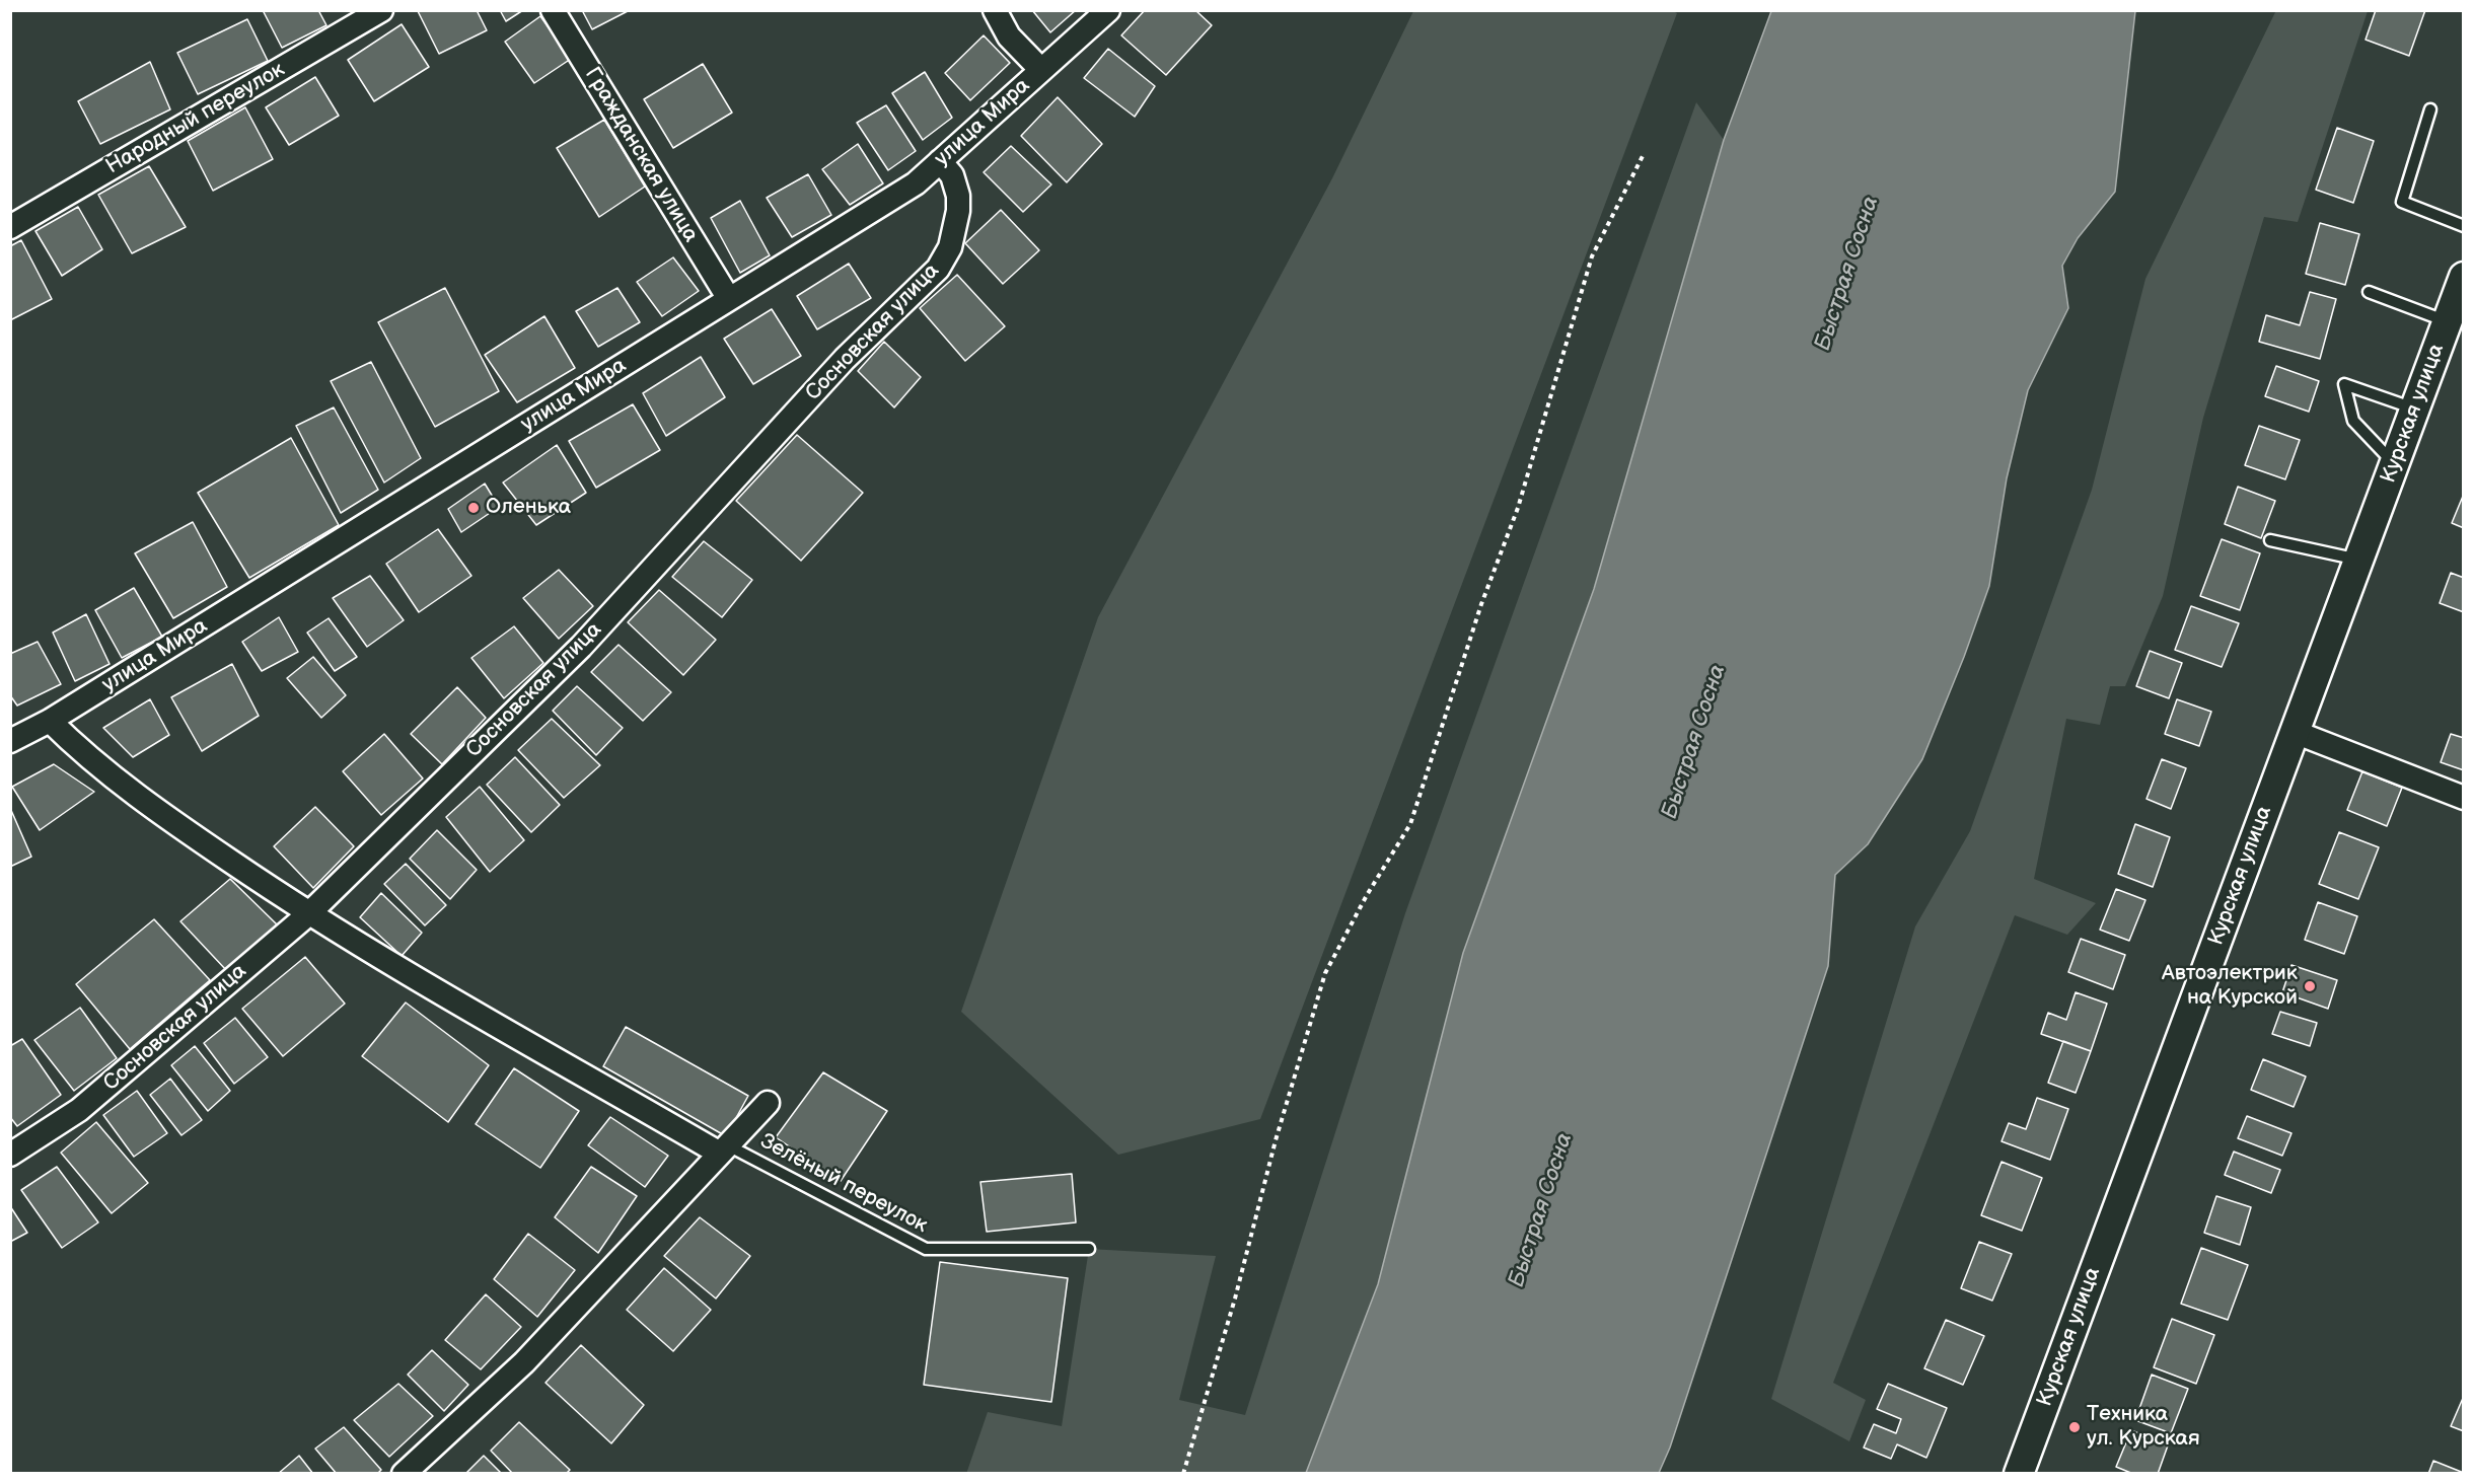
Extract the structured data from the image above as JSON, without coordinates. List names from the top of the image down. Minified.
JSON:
{"streets":{"street":["Народный переулок","улица Мира","Гражданская улица","Сосновская улица","Курская улица"],"lane":["Зелёный переулок"]},"crossings":[["улица Мира","Гражданская улица"],["улица Мира","Сосновская улица"]],"water":["Быстрая Сосна"],"places":["Оленька","Автоэлектрик на Курской","Техника ул. Курская"]}
